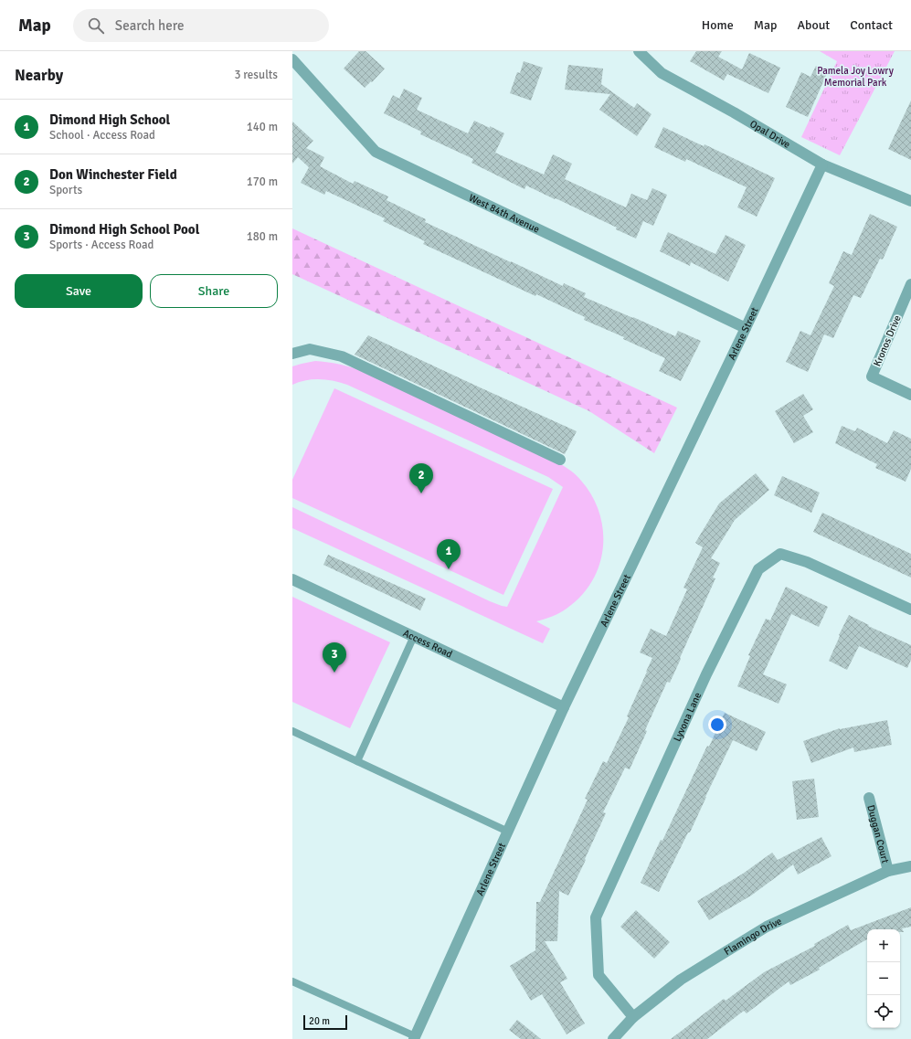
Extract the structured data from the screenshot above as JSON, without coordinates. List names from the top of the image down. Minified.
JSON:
{"streets":{"street":["Opal Drive","West 84th Avenue","Arlene Street","Kronos Drive","Access Road","Lyvona Lane","Duggan Court","Flamingo Drive"]},"crossings":[["Opal Drive","Arlene Street"],["West 84th Avenue","Arlene Street"],["Arlene Street","Access Road"],["Lyvona Lane","Flamingo Drive"],["Duggan Court","Flamingo Drive"]],"parks":["Pamela Joy Lowry Memorial Park"],"scale_bar":"20 m","page":{"header":"Map","search":"Search here","nav":["Home","Map","About","Contact"],"heading":["Nearby","3 results"],"list":[{"mark":"1","name":"Dimond High School","note":"School · Access Road","value":"140 m"},{"mark":"2","name":"Don Winchester Field","note":"Sports","value":"170 m"},{"mark":"3","name":"Dimond High School Pool","note":"Sports · Access Road","value":"180 m"}],"buttons":["Save","Share"],"pins":["2","1","3"],"map_buttons":["+","−"],"scale":"20 m"}}
